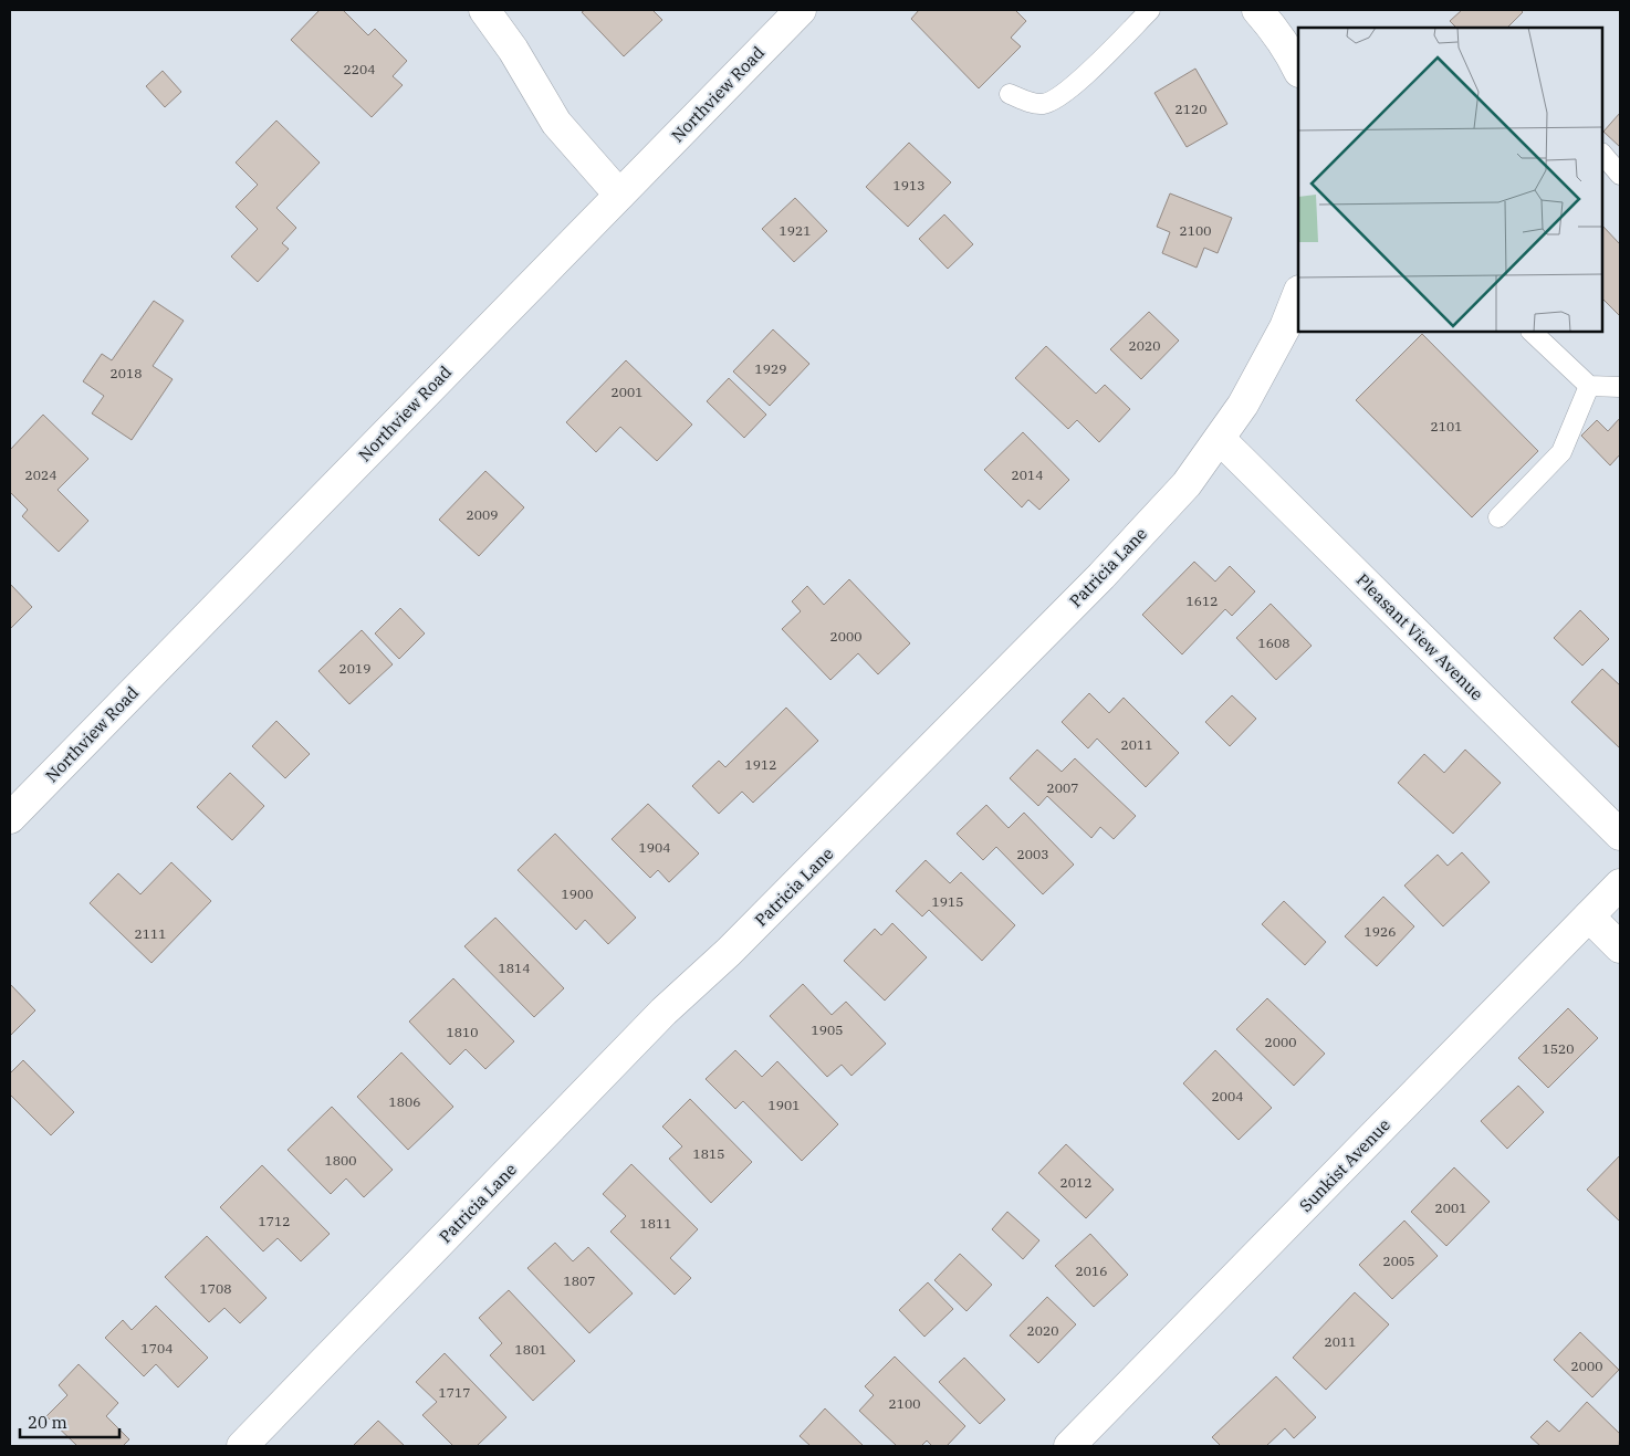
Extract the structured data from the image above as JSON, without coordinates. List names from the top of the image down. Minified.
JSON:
{"streets":{"street":["Northview Road","Patricia Lane","Pleasant View Avenue","Sunkist Avenue"]},"crossings":[["Patricia Lane","Pleasant View Avenue"]],"house_numbers":["2204","2120","1913","1921","2100","2020","1929","2018","2001","2101","2024","2014","2009","1612","2000","1608","2019","2011","1912","2007","1904","2003","1900","1915","1926","2111","1814","1905","1810","2000","1520","2004","1806","1901","1815","1800","2012","2001","1712","1811","2005","2016","1807","1708","2020","2011","1704","1801","2000","1717","2100"],"scale_bar":"20 m"}
